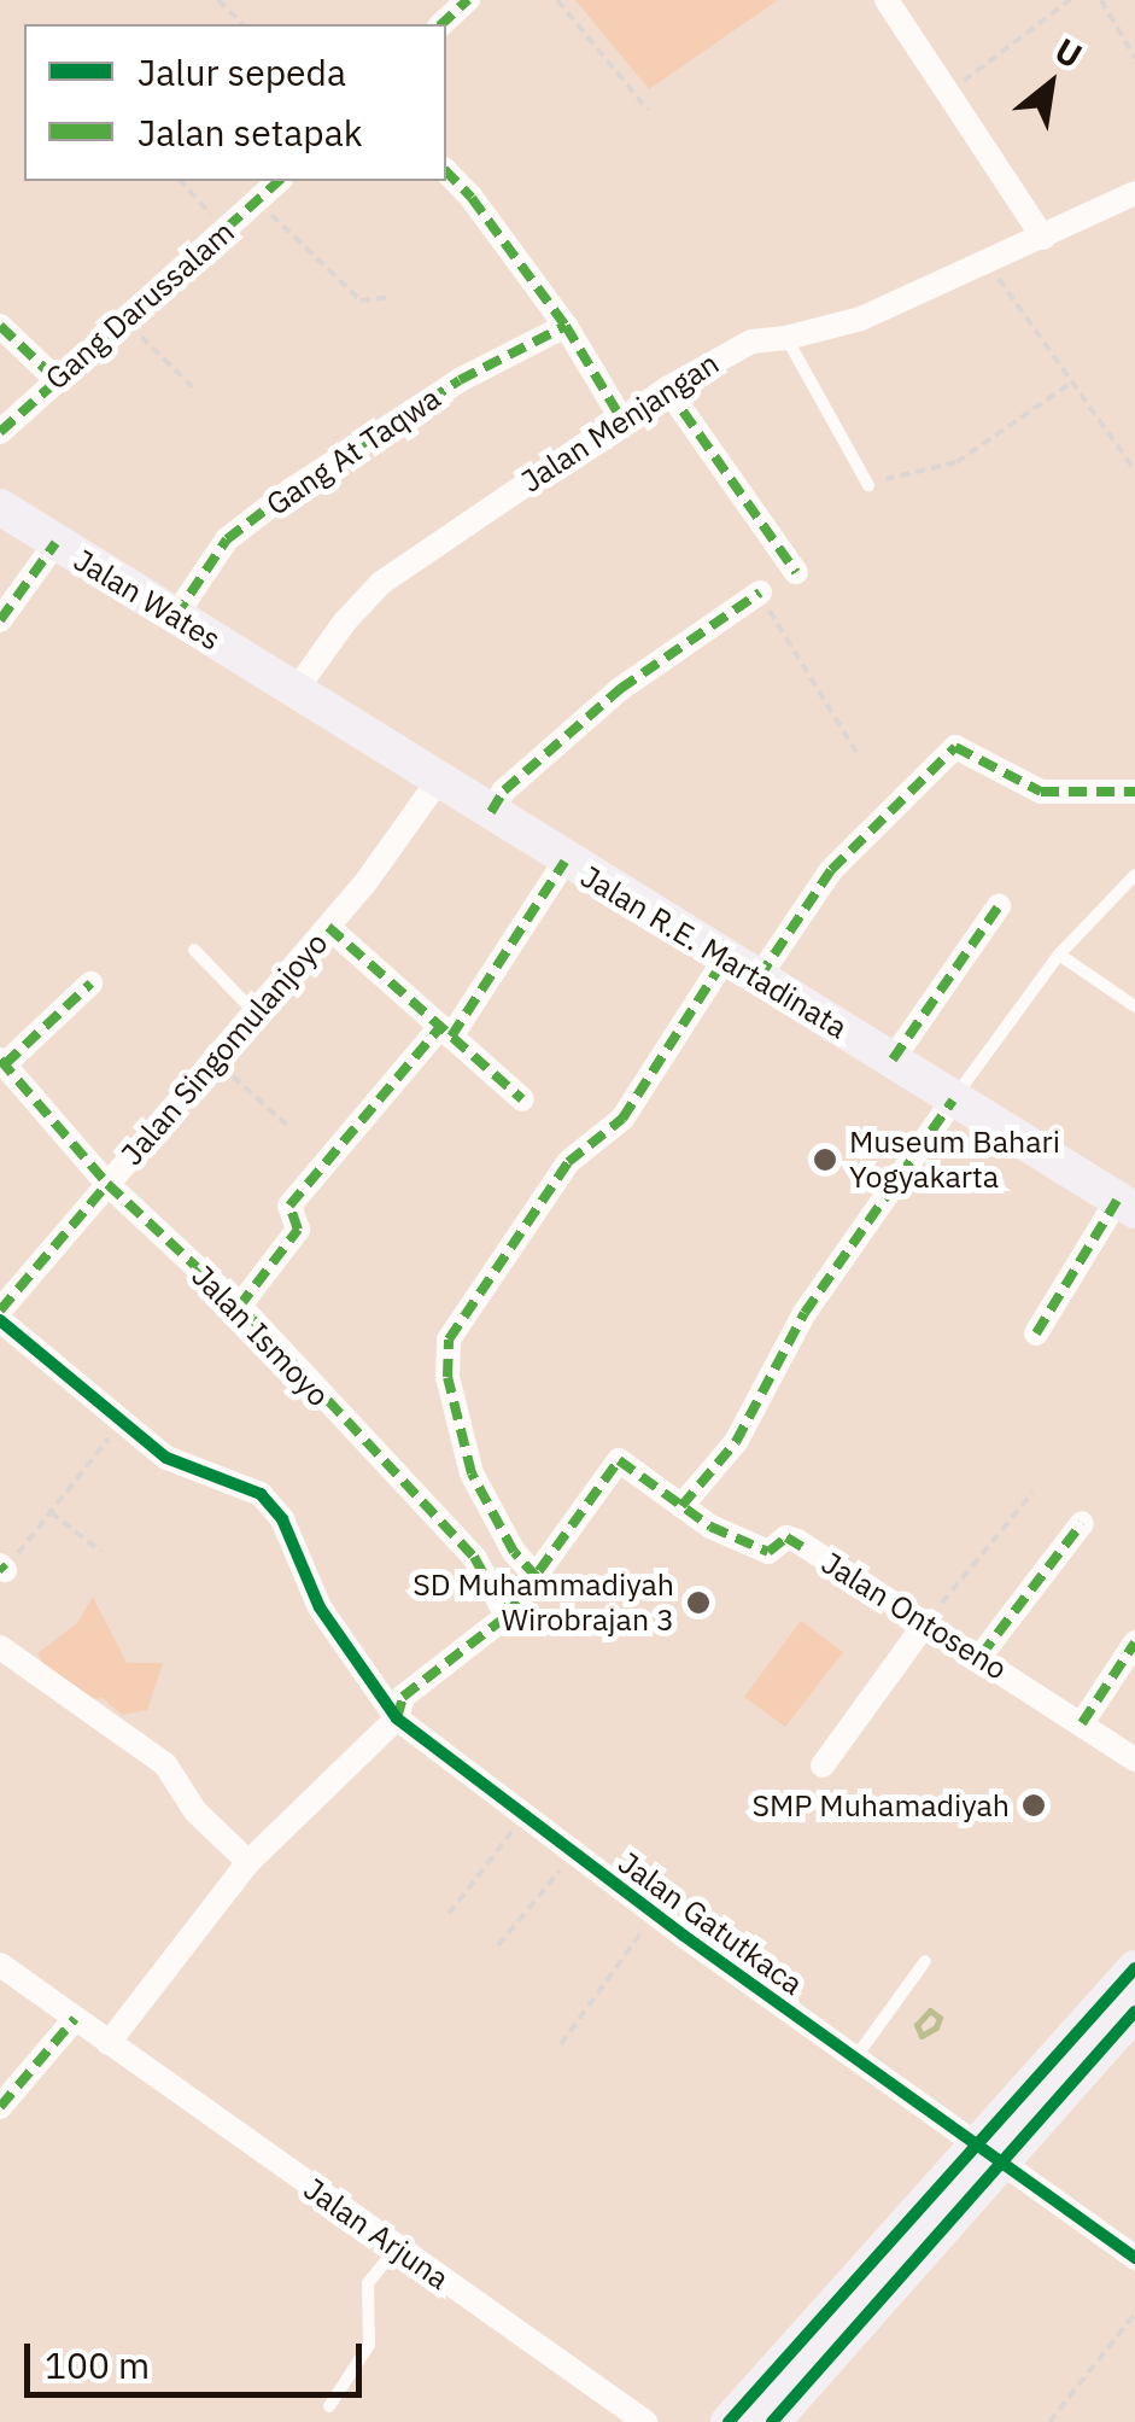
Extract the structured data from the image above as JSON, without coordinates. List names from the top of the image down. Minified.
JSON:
{"streets":{"main road":["Jalan Wates","Jalan R.E. Martadinata"],"street":["Gang Darussalam","Jalan Menjangan","Gang At Taqwa","Jalan Singomulanjoyo","Jalan Ismoyo","Jalan Ontoseno","Jalan Gatutkaca","Jalan Arjuna"]},"crossings":[["Jalan Menjangan","Jalan Wates"],["Jalan Menjangan","Jalan R.E. Martadinata"],["Gang At Taqwa","Jalan Wates"],["Jalan Wates","Jalan R.E. Martadinata"],["Jalan R.E. Martadinata","Jalan Singomulanjoyo"],["Jalan Singomulanjoyo","Jalan Ismoyo"],["Jalan Ismoyo","Jalan Ontoseno"],["Jalan Ontoseno","Jalan Gatutkaca"]],"places":["Museum Bahari Yogyakarta","SD Muhammadiyah Wirobrajan 3","SMP Muhamadiyah"],"legend":["Jalur sepeda","Jalan setapak"],"scale_bar":"100 m","north":"top right"}
